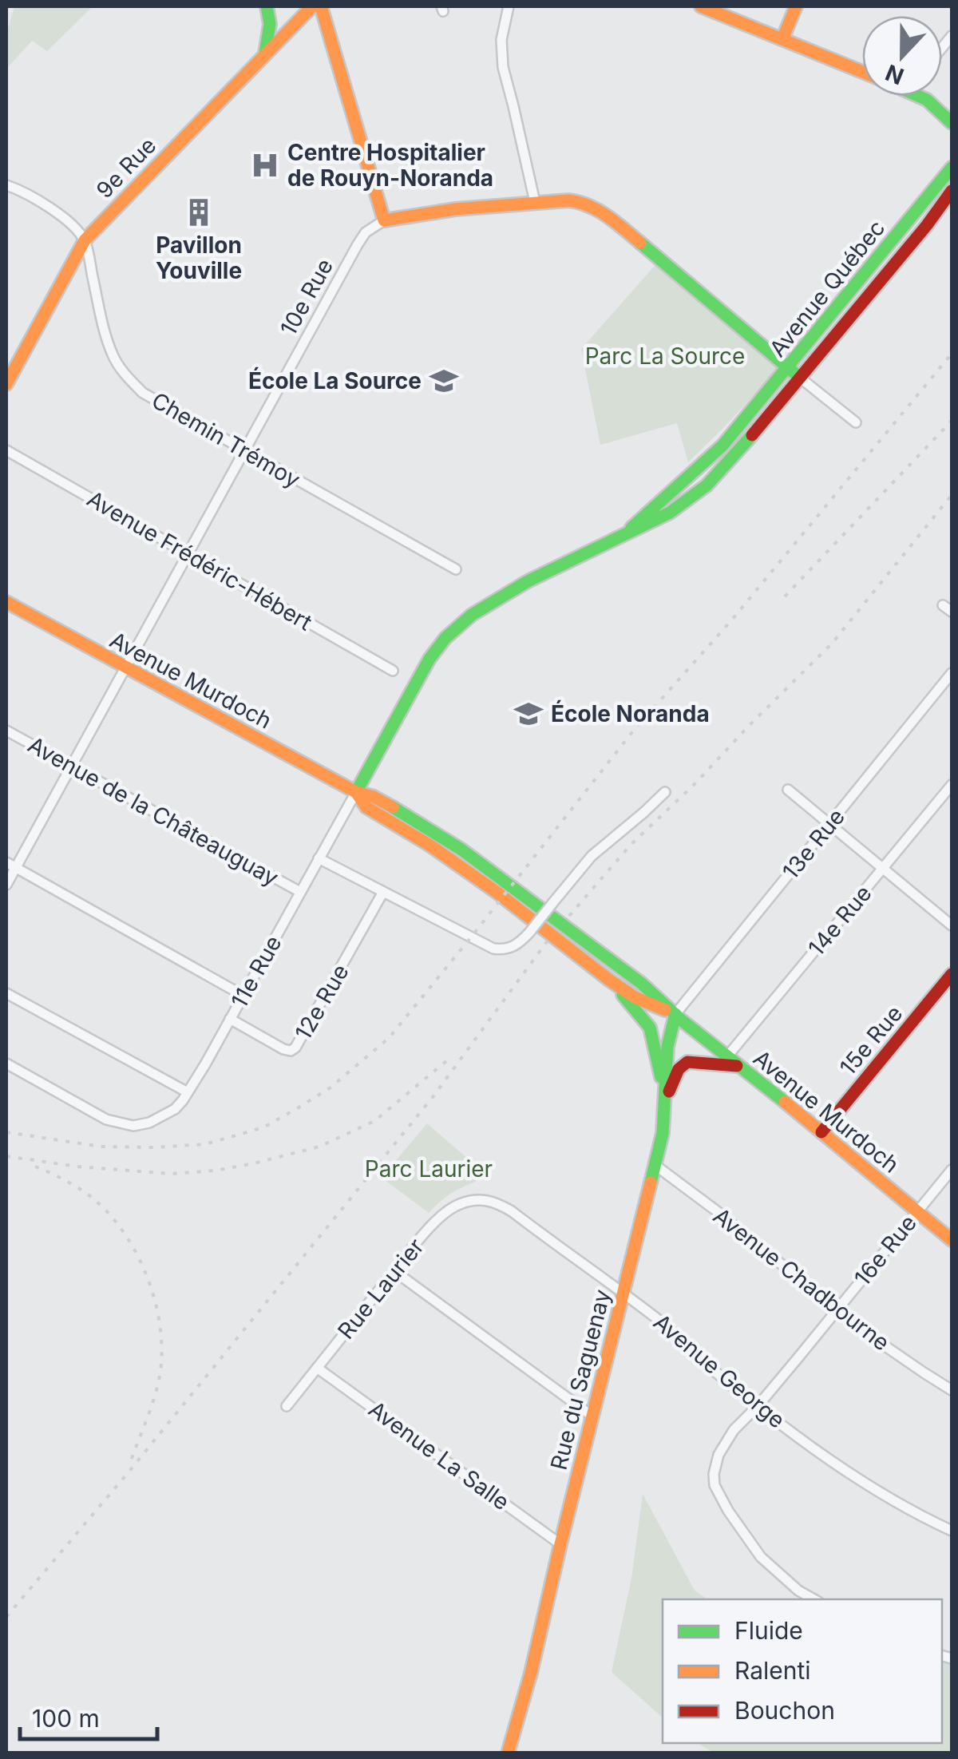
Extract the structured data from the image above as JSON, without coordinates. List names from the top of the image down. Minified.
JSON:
{"streets":{"main road":["9e Rue","Avenue Québec","Avenue Murdoch","15e Rue","Rue du Saguenay"],"street":["10e Rue","Chemin Trémoy","Avenue Frédéric-Hébert","Avenue de la Châteauguay","13e Rue","14e Rue","11e Rue","12e Rue","16e Rue","Avenue Chadbourne","Rue Laurier","Avenue George","Avenue La Salle"]},"crossings":[["9e Rue","Chemin Trémoy"],["Avenue Québec","Avenue Murdoch"],["Avenue Québec","11e Rue"],["10e Rue","Chemin Trémoy"],["10e Rue","Avenue Frédéric-Hébert"],["10e Rue","Avenue Murdoch"],["10e Rue","Avenue de la Châteauguay"],["Avenue Murdoch","13e Rue"],["Avenue Murdoch","14e Rue"],["Avenue Murdoch","11e Rue"],["Avenue Murdoch","15e Rue"],["Avenue Murdoch","16e Rue"],["Avenue Murdoch","Rue du Saguenay"],["Avenue de la Châteauguay","11e Rue"],["13e Rue","Rue du Saguenay"],["11e Rue","12e Rue"],["16e Rue","Avenue Chadbourne"],["16e Rue","Avenue George"],["Avenue Chadbourne","Rue du Saguenay"],["Rue Laurier","Avenue George"],["Rue Laurier","Avenue La Salle"],["Avenue George","Rue du Saguenay"],["Rue du Saguenay","Avenue La Salle"]],"parks":["Parc La Source","Parc Laurier"],"places":{"hospital":["Centre Hospitalier de Rouyn-Noranda"],"building":["Pavillon Youville"],"school or university":["École La Source","École Noranda"]},"legend":["Fluide","Ralenti","Bouchon"],"scale_bar":"100 m","north":"bottom"}
